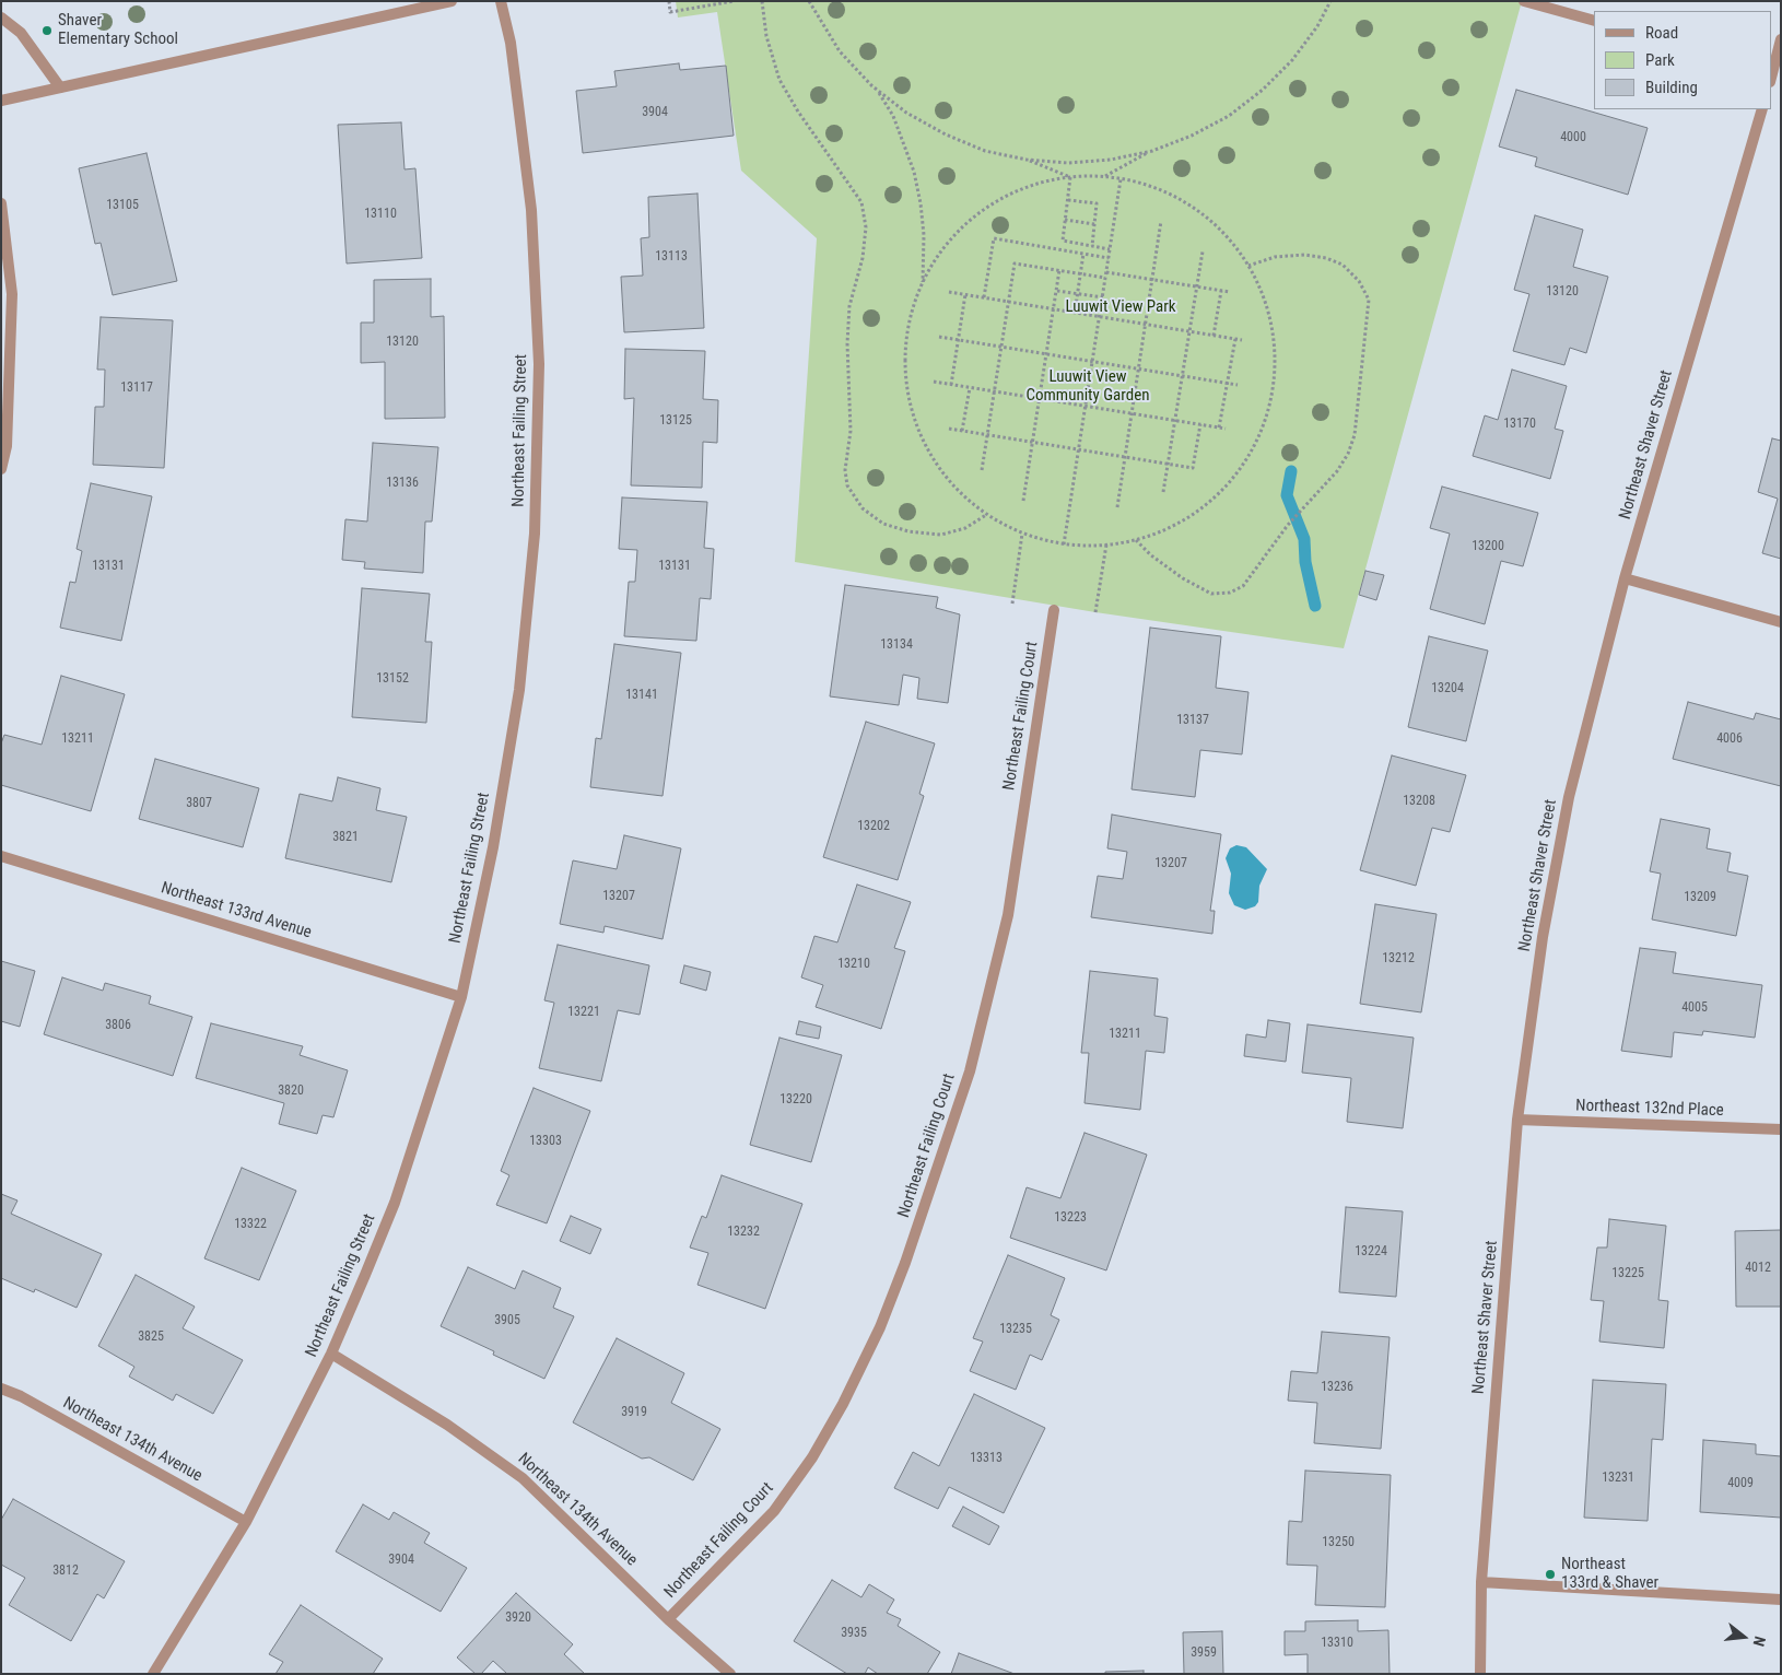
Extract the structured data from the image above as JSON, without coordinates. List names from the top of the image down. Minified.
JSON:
{"streets":{"street":["Northeast Failing Street","Northeast Shaver Street","Northeast Failing Court","Northeast 133rd Avenue","Northeast 132nd Place","Northeast 134th Avenue"]},"crossings":[["Northeast Failing Street","Northeast 133rd Avenue"],["Northeast Failing Street","Northeast 134th Avenue"],["Northeast Shaver Street","Northeast 132nd Place"],["Northeast Failing Court","Northeast 134th Avenue"]],"parks":["Luuwit View Park","Luuwit View Community Garden"],"places":["Shaver Elementary School","Northeast 133rd & Shaver"],"house_numbers":["3904","4000","13105","13110","13113","13120","13120","13117","13125","13170","13136","13200","13131","13131","13134","13152","13204","13141","13137","13211","4006","13208","3807","13202","3821","13207","13207","13209","13212","13210","4005","13221","3806","13211","3820","13220","13303","13223","13322","13232","13224","4012","13225","3905","13235","3825","13236","3919","13313","13231","4009","13250","3904","3812","3920","3935","13310","3959"],"legend":["Road","Park","Building"],"north":"right"}
